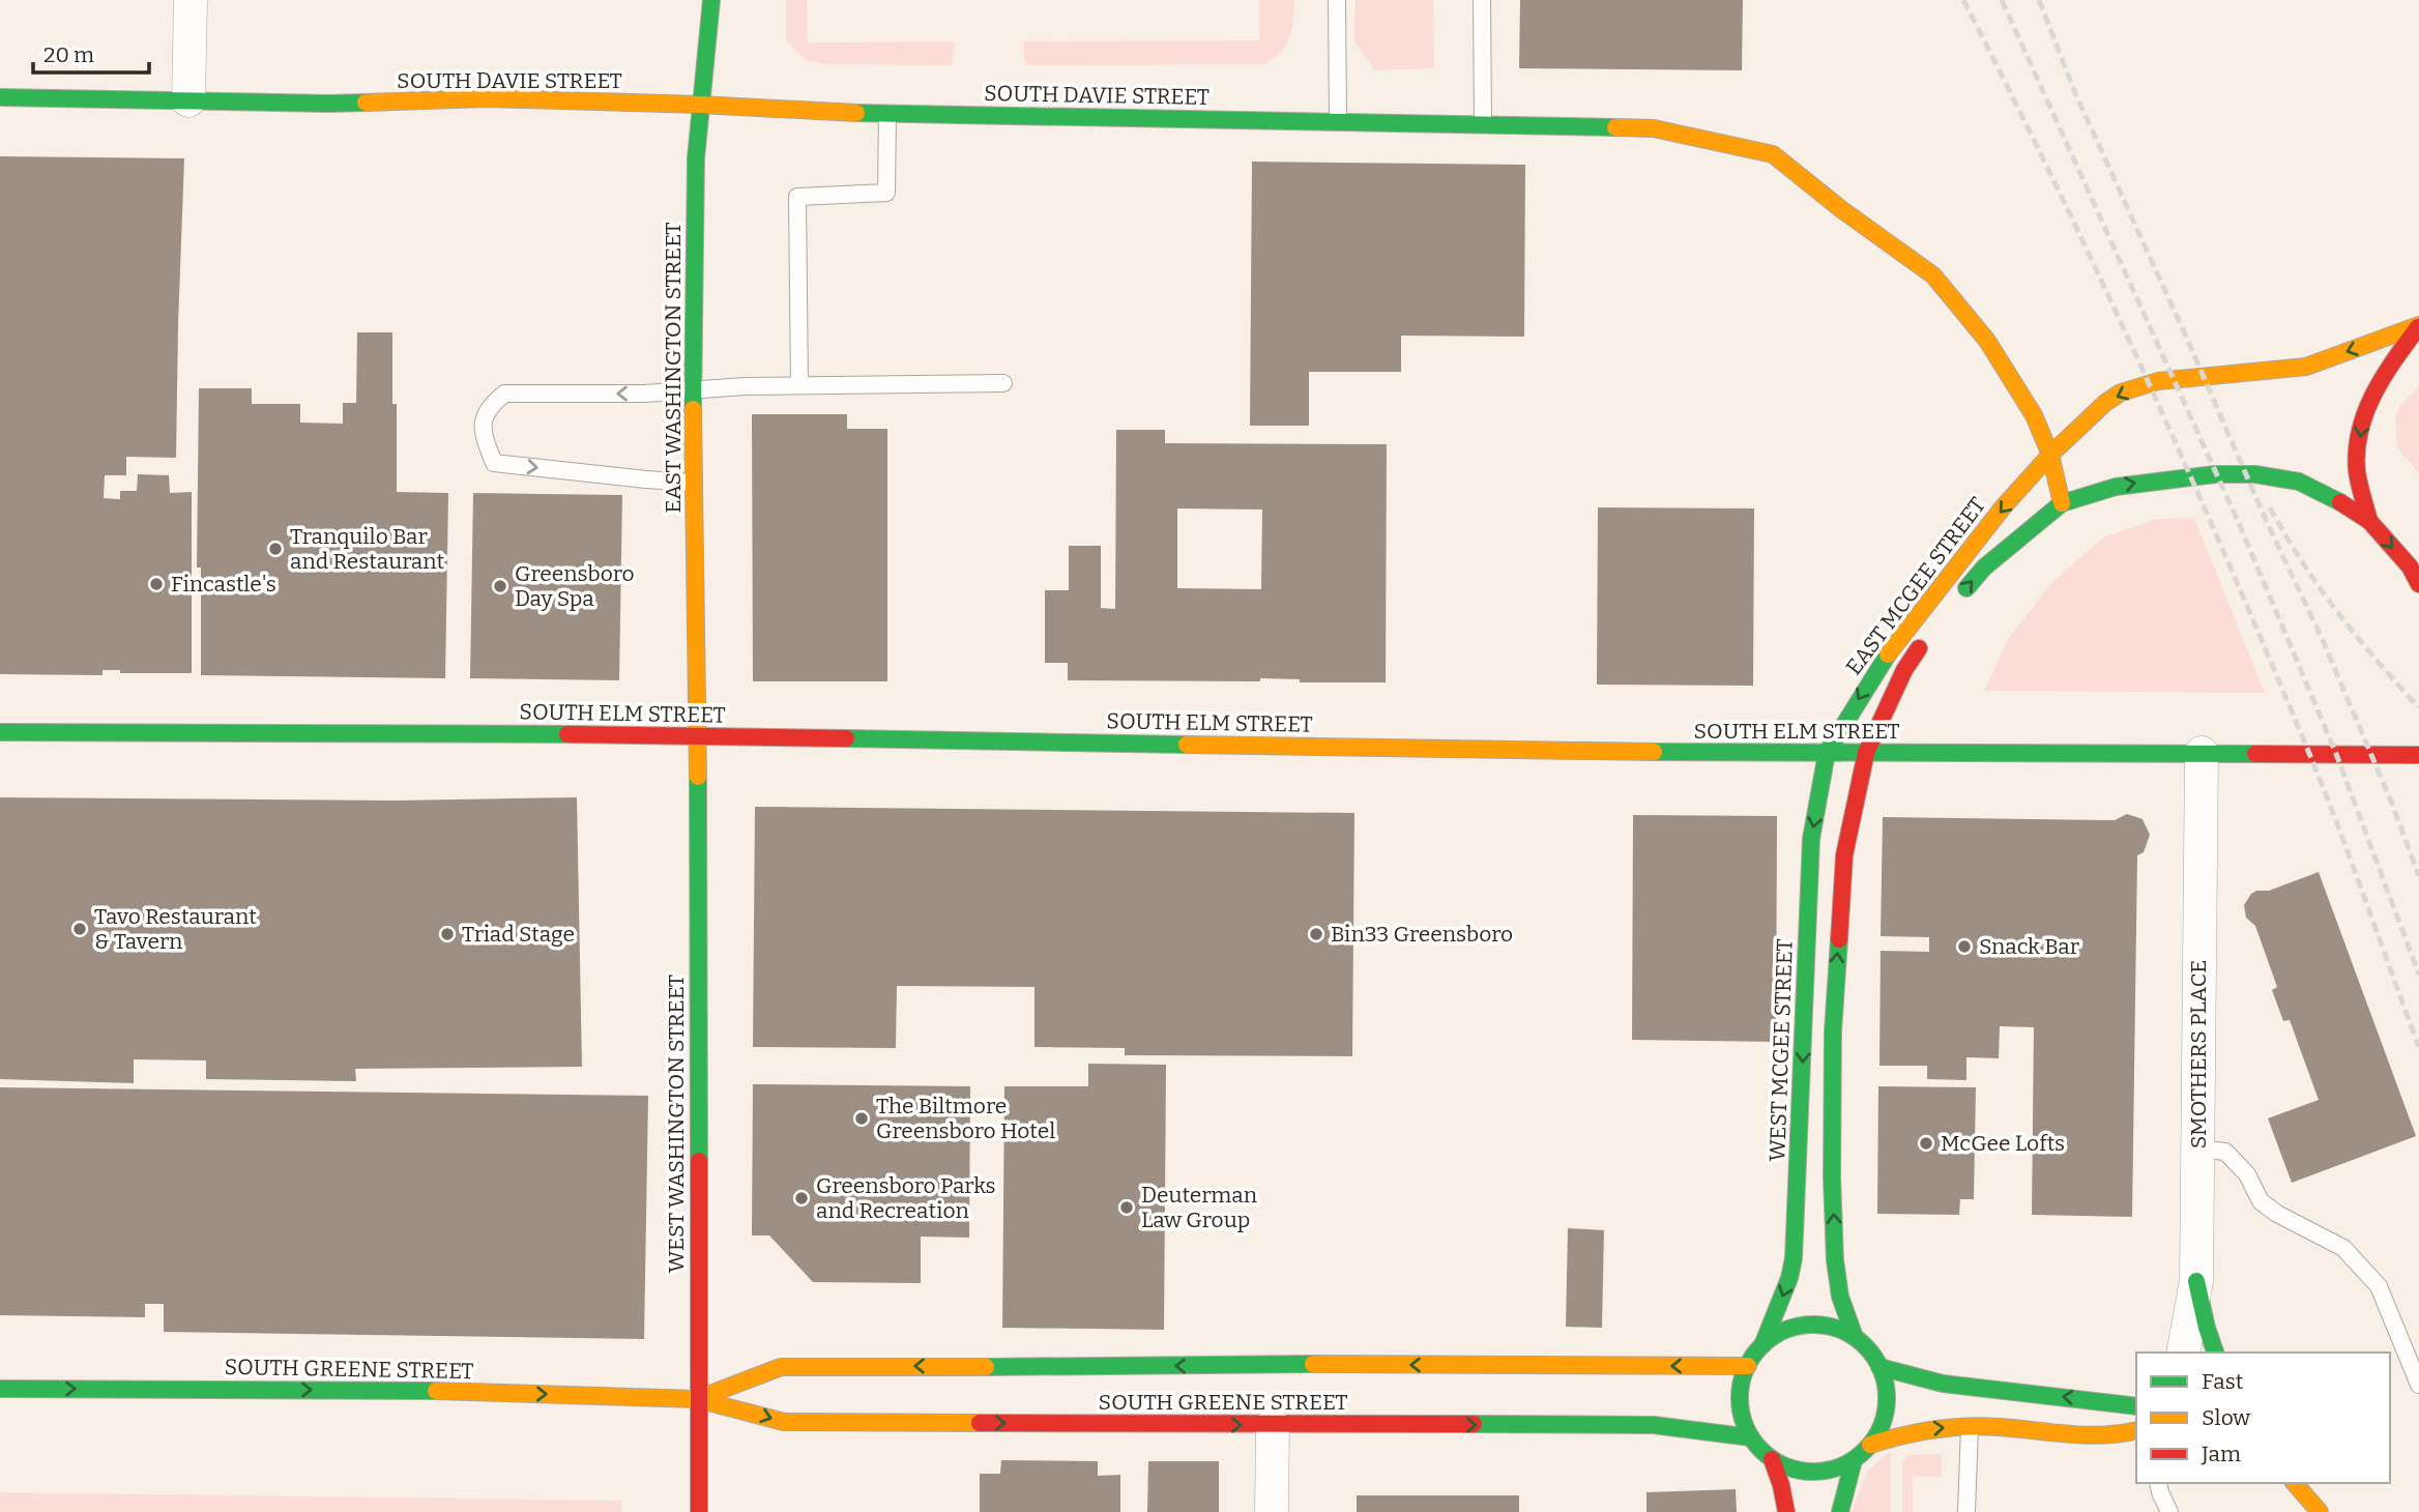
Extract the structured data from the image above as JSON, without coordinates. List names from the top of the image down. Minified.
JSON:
{"streets":{"main road":["SOUTH DAVIE STREET","EAST WASHINGTON STREET","EAST MCGEE STREET","SOUTH ELM STREET","WEST MCGEE STREET","WEST WASHINGTON STREET","SOUTH GREENE STREET"],"street":["SMOTHERS PLACE"]},"crossings":[["SOUTH DAVIE STREET","EAST WASHINGTON STREET"],["SOUTH DAVIE STREET","EAST MCGEE STREET"],["EAST WASHINGTON STREET","SOUTH ELM STREET"],["EAST WASHINGTON STREET","WEST WASHINGTON STREET"],["EAST MCGEE STREET","SOUTH ELM STREET"],["EAST MCGEE STREET","WEST MCGEE STREET"],["SOUTH ELM STREET","WEST MCGEE STREET"],["SOUTH ELM STREET","SMOTHERS PLACE"],["SOUTH ELM STREET","WEST WASHINGTON STREET"],["WEST MCGEE STREET","SOUTH GREENE STREET"],["WEST WASHINGTON STREET","SOUTH GREENE STREET"]],"places":["Tranquilo Bar and Restaurant","Fincastle's","Greensboro Day Spa","Tavo Restaurant & Tavern","Triad Stage","Bin33 Greensboro","Snack Bar","The Biltmore Greensboro Hotel","McGee Lofts","Greensboro Parks and Recreation","Deuterman Law Group"],"legend":["Fast","Slow","Jam"],"scale_bar":"20 m"}
